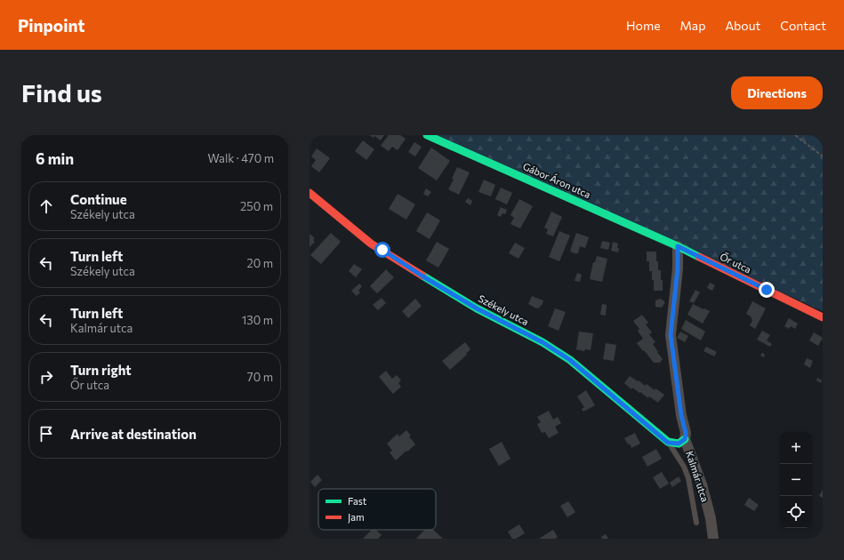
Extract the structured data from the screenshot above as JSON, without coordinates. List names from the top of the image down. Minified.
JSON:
{"streets":{"street":["Gábor Áron utca","Őr utca","Székely utca","Kalmár utca"]},"crossings":[["Gábor Áron utca","Őr utca"],["Gábor Áron utca","Kalmár utca"],["Őr utca","Kalmár utca"]],"legend":["Fast","Jam"],"page":{"header":"Pinpoint","nav":["Home","Map","About","Contact"],"buttons":"Directions","title":"Find us","heading":["6 min","Walk · 470 m"],"list":[["Continue","Székely utca","250 m"],["Turn left","Székely utca","20 m"],["Turn left","Kalmár utca","130 m"],["Turn right","Őr utca","70 m"],"Arrive at destination"],"map_buttons":["+","−"]}}
